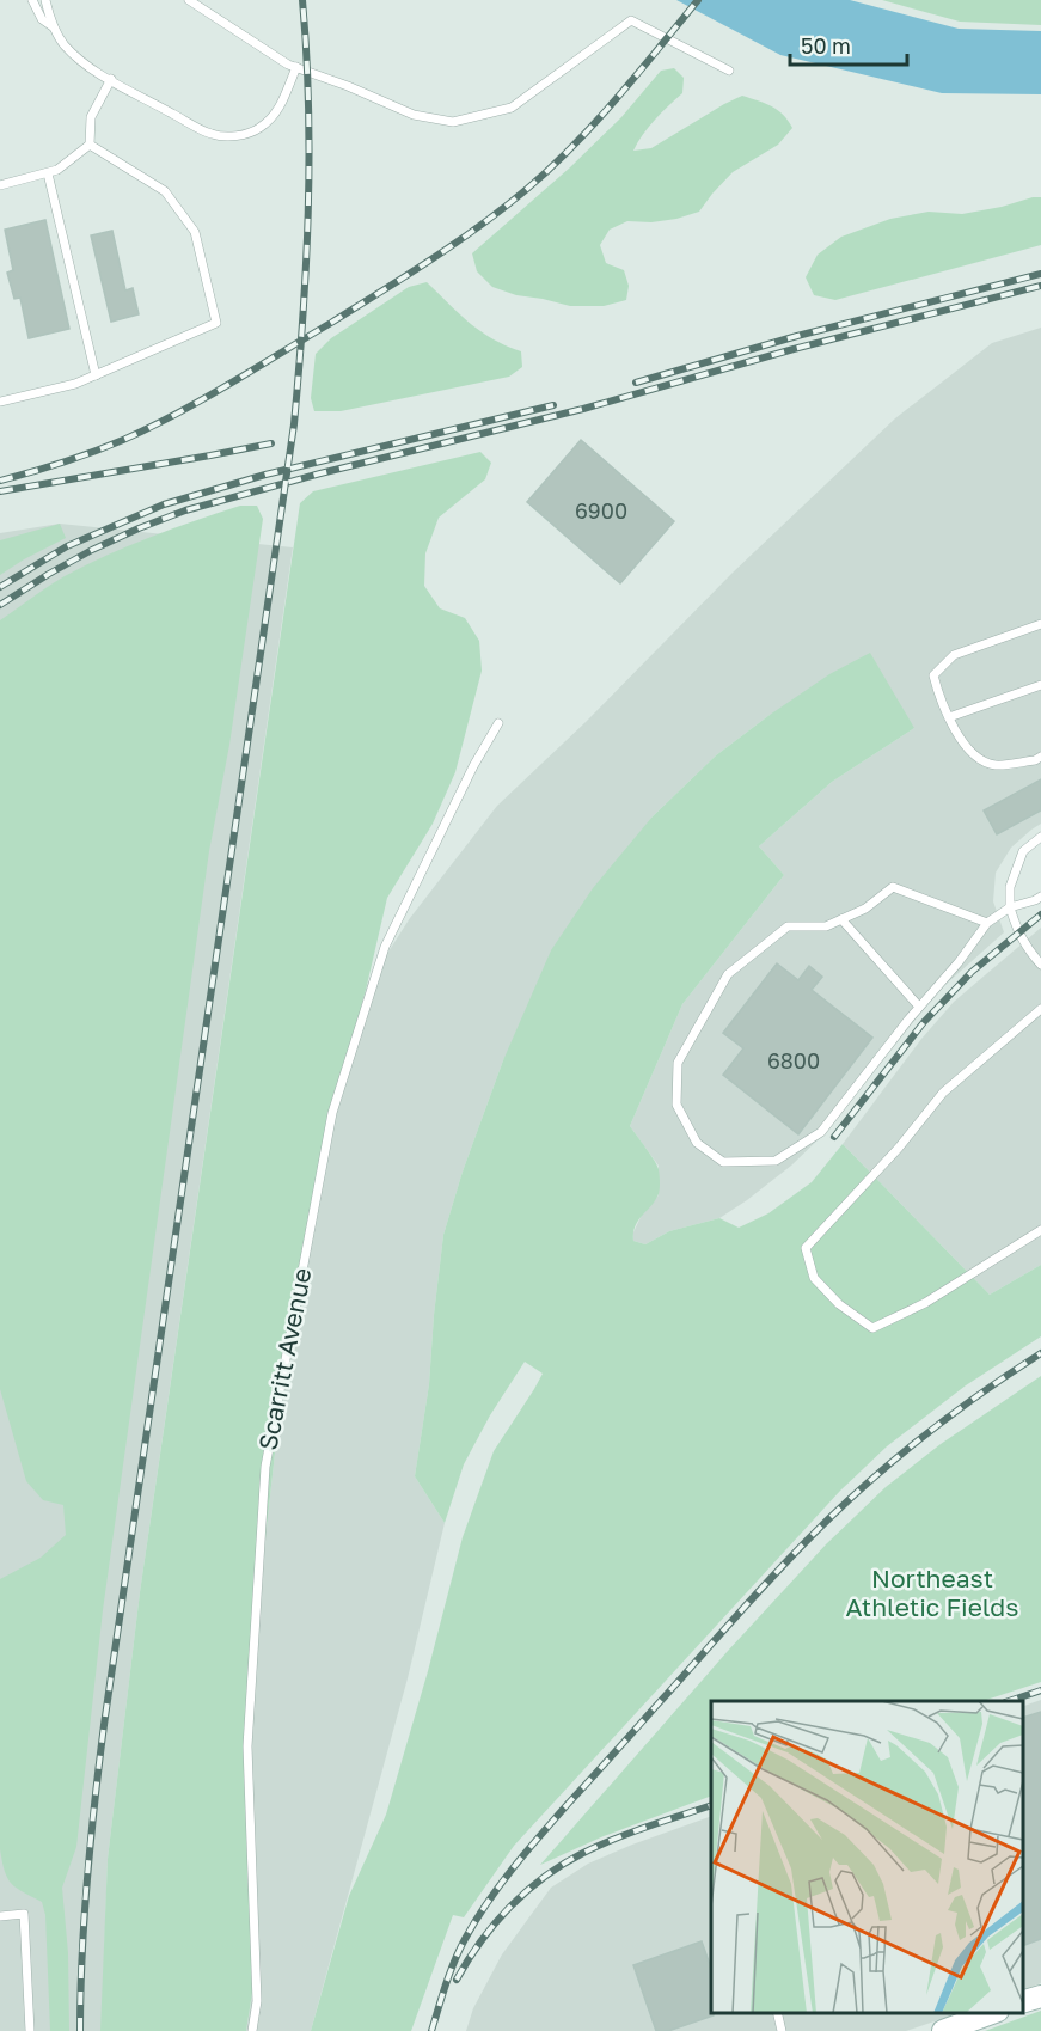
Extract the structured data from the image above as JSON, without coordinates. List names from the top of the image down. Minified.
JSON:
{"streets":{"lane":["Scarritt Avenue"]},"parks":["Northeast Athletic Fields"],"house_numbers":["6900","6800"],"scale_bar":"50 m"}
